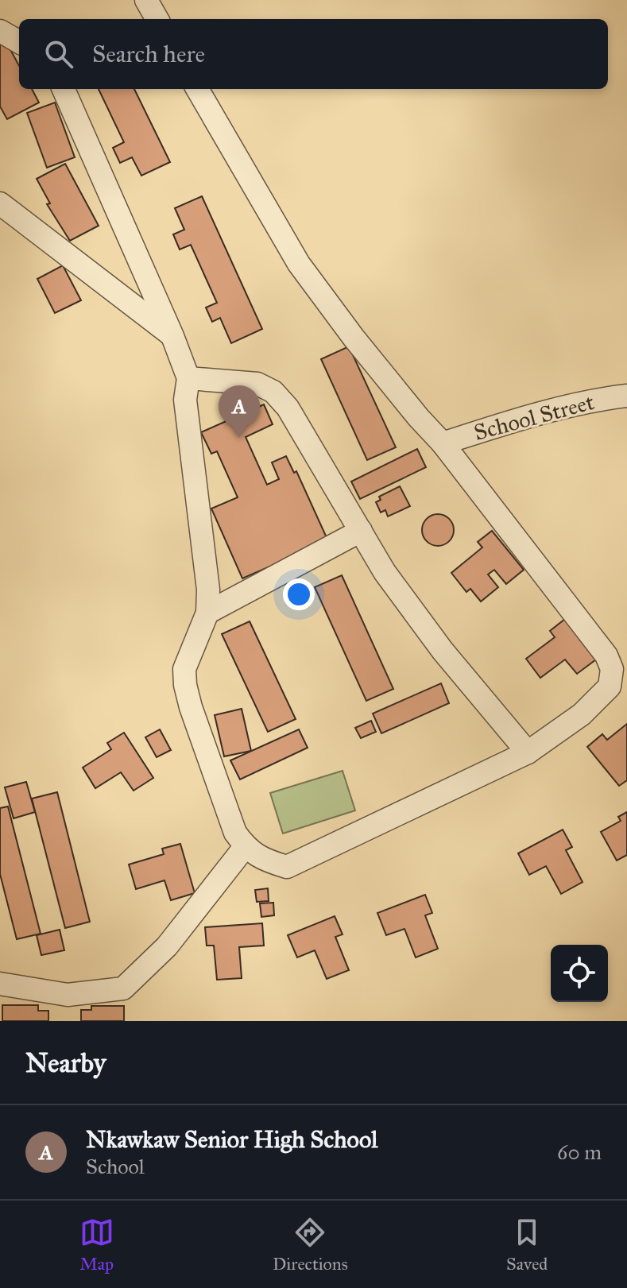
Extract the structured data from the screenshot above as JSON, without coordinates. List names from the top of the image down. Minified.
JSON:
{"streets":{"street":["School Street"]},"page":{"search":"Search here","pins":"A","heading":"Nearby","list":[{"mark":"A","name":"Nkawkaw Senior High School","note":"School","value":"60 m"}],"nav":["Map","Directions","Saved"]}}
